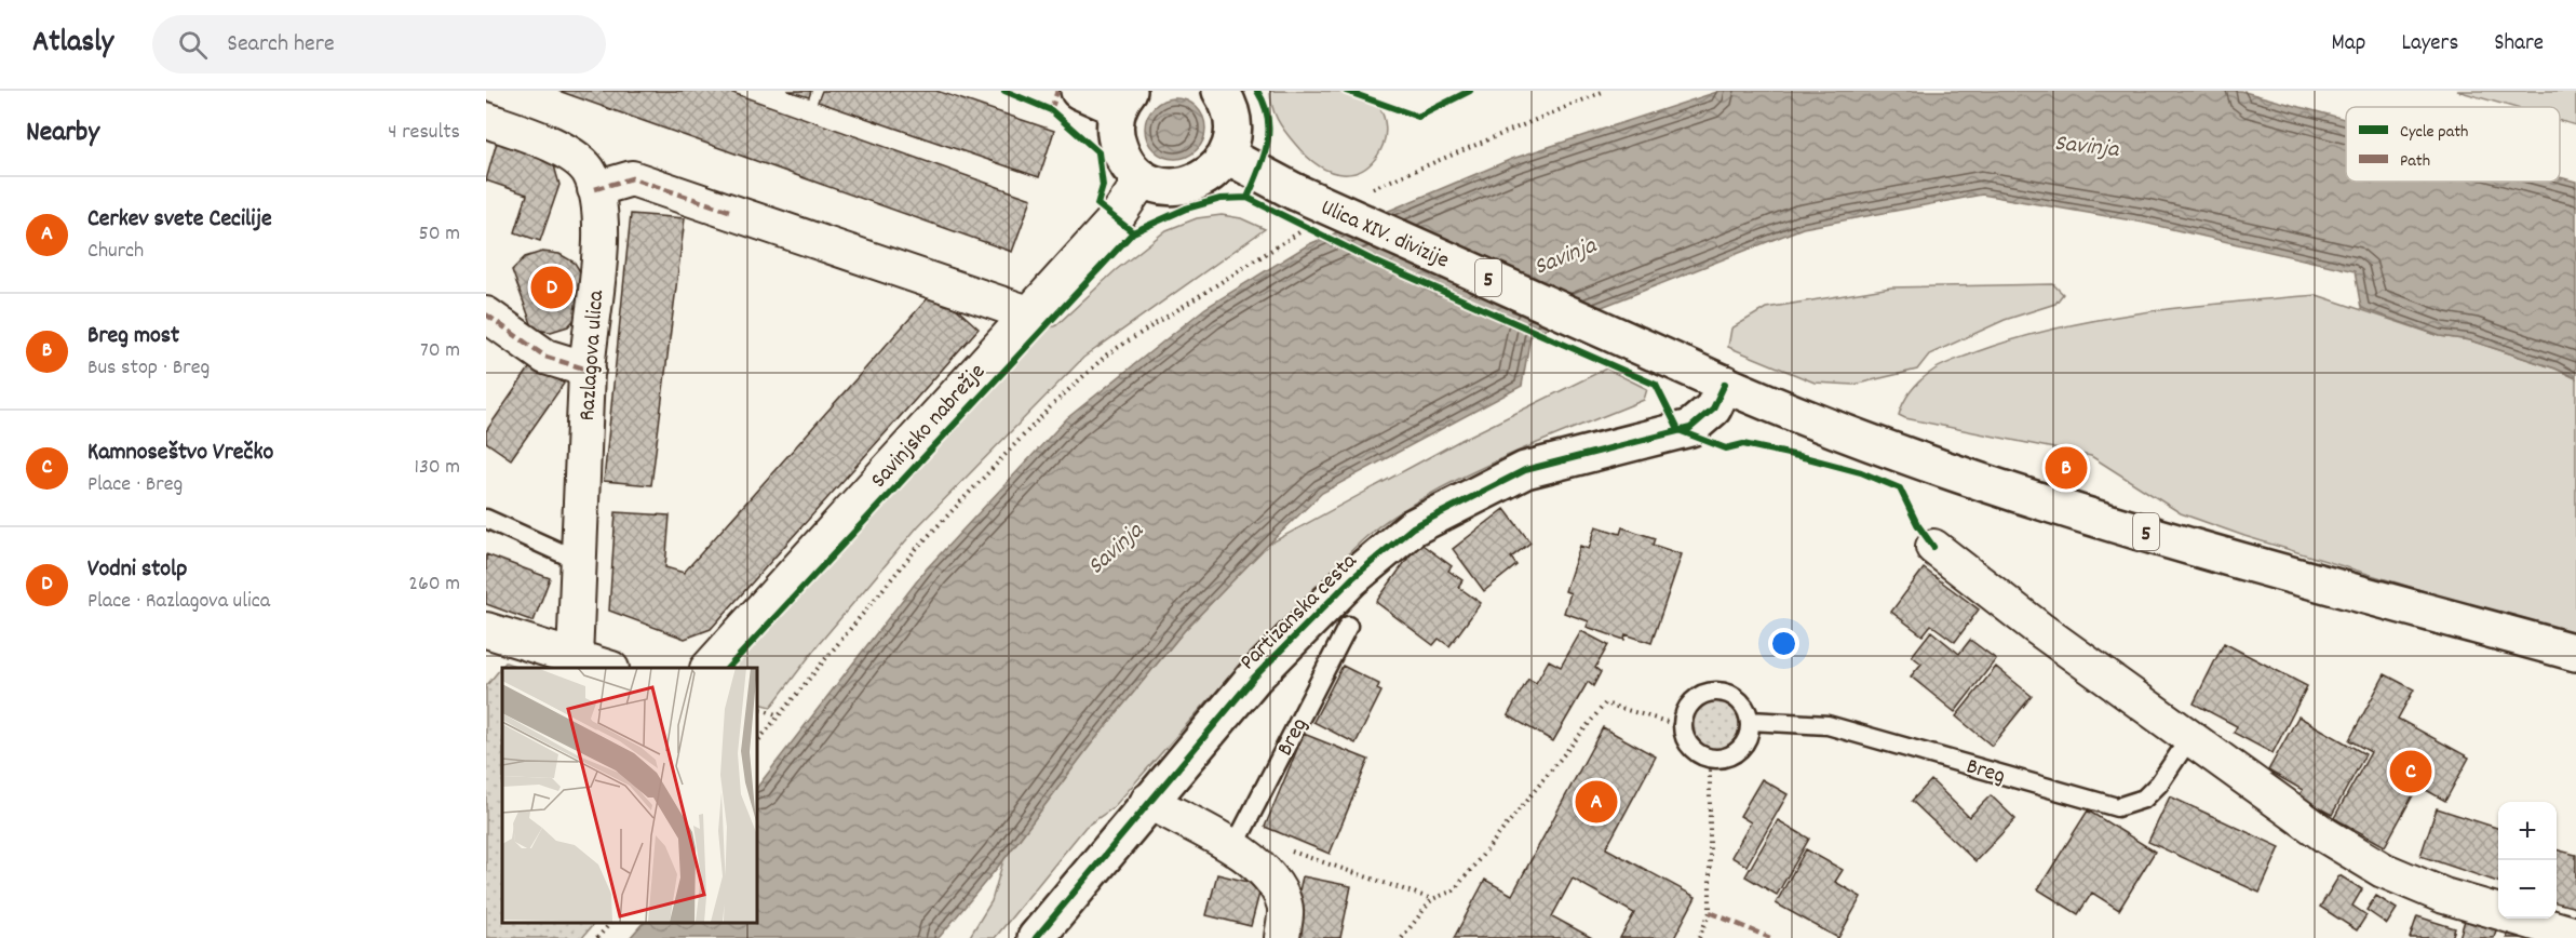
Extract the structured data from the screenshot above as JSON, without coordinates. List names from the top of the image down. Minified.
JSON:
{"streets":{"main road":["Ulica XIV. divizije","5","Partizanska cesta"],"street":["Razlagova ulica","Savinjsko nabrežje"],"lane":["Breg"]},"crossings":[["Ulica XIV. divizije","5"],["Ulica XIV. divizije","Partizanska cesta"],["5","Partizanska cesta"]],"water":["Savinja"],"legend":["Cycle path","Path"],"page":{"header":"Atlasly","search":"Search here","nav":["Map","Layers","Share"],"heading":["Nearby","4 results"],"list":[{"mark":"A","name":"Cerkev svete Cecilije","note":"Church","value":"50 m"},{"mark":"B","name":"Breg most","note":"Bus stop · Breg","value":"70 m"},{"mark":"C","name":"Kamnoseštvo Vrečko","note":"Place · Breg","value":"130 m"},{"mark":"D","name":"Vodni stolp","note":"Place · Razlagova ulica","value":"260 m"}],"pins":["D","B","C","A"],"map_buttons":["+","−"]}}
